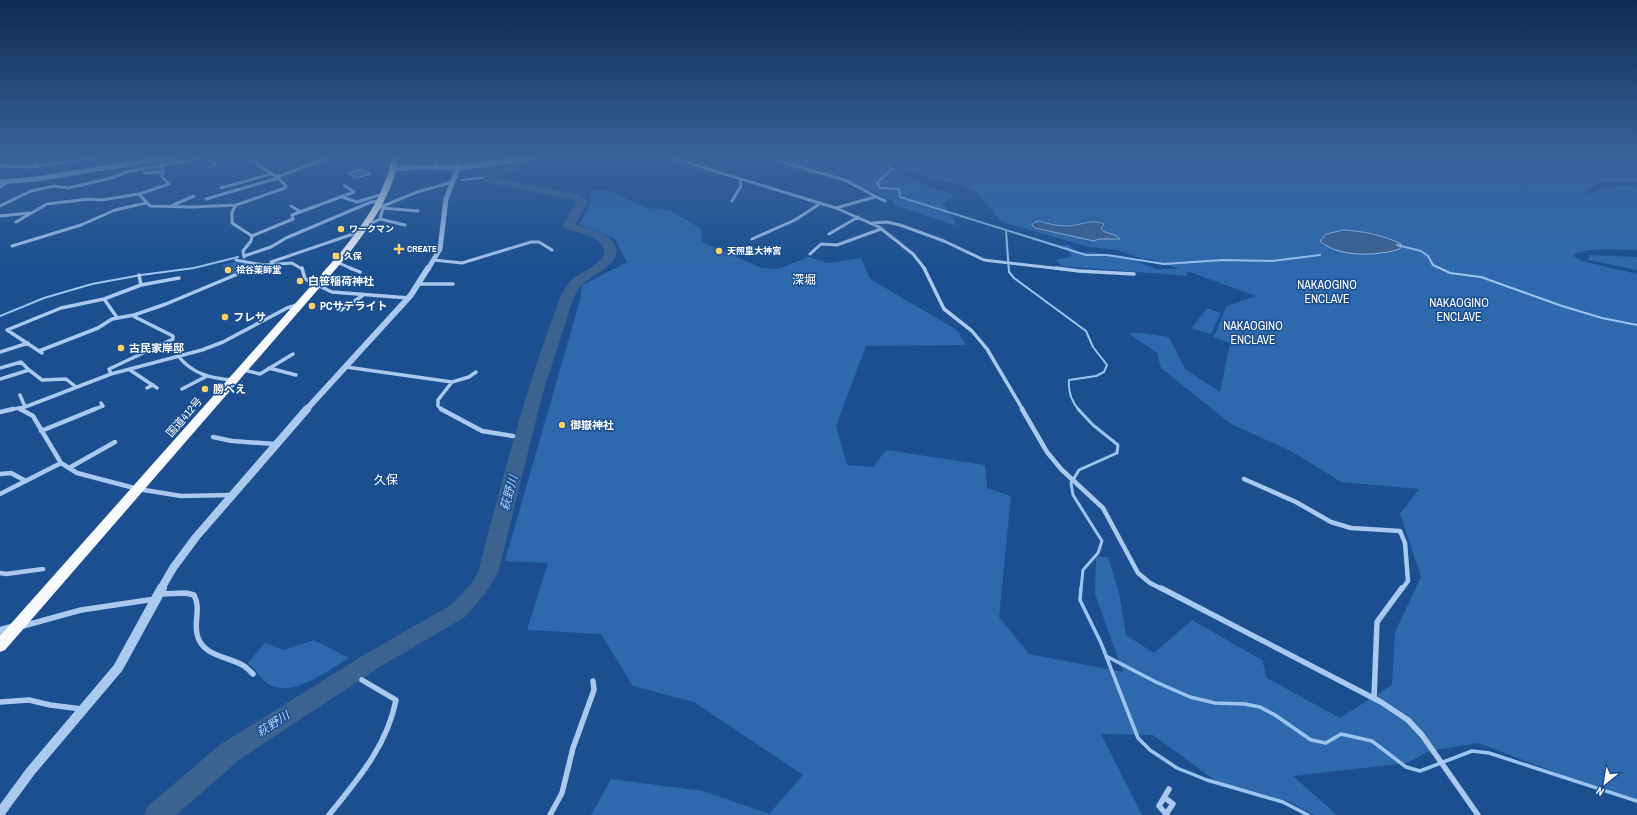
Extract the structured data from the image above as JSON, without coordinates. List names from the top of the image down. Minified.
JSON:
{"streets":{"highway":["国道412号"]},"districts":["深堀","NAKAOGINO ENCLAVE","NAKAOGINO ENCLAVE","NAKAOGINO ENCLAVE","久保"],"water":["萩野川"],"places":{"other":["ワークマン","天照皇大神宮","桧谷薬師堂","白笹稲荷神社","PCサテライト","フレサ","古民家岸邸","勝べえ","御嶽神社"],"health":["CREATE"],"transit":["久保"]},"north":"bottom left"}
